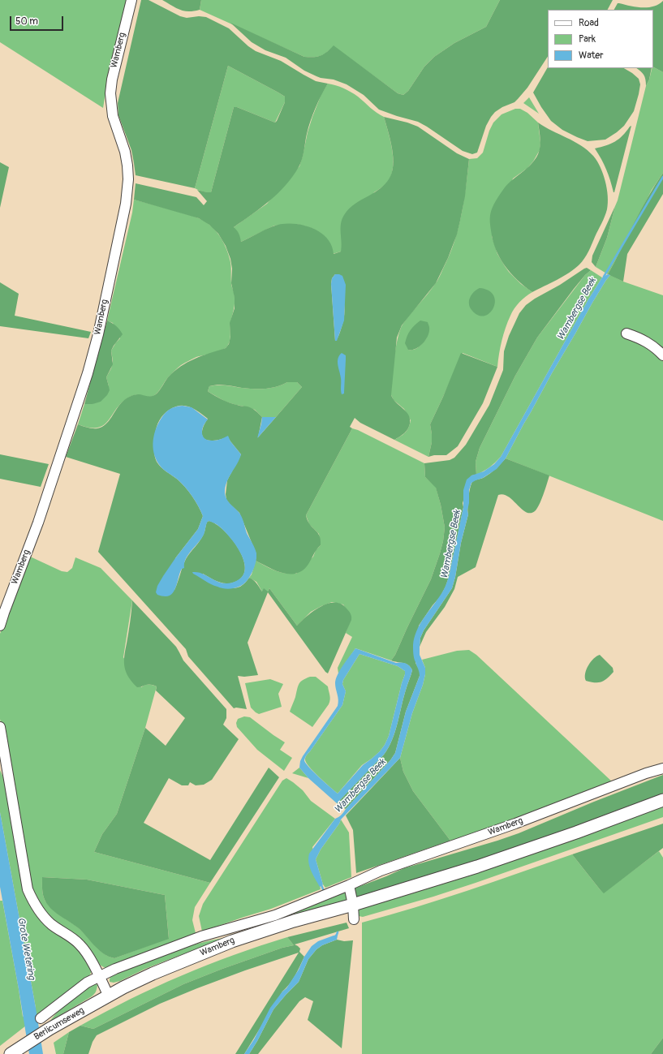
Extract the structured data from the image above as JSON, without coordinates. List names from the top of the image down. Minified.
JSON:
{"streets":{"main road":["Wamberg","Berlicumseweg"]},"crossings":[["Wamberg","Berlicumseweg"]],"water":["Wambergse Beek","Grote Wetering"],"legend":["Road","Park","Water"],"scale_bar":"50 m"}
